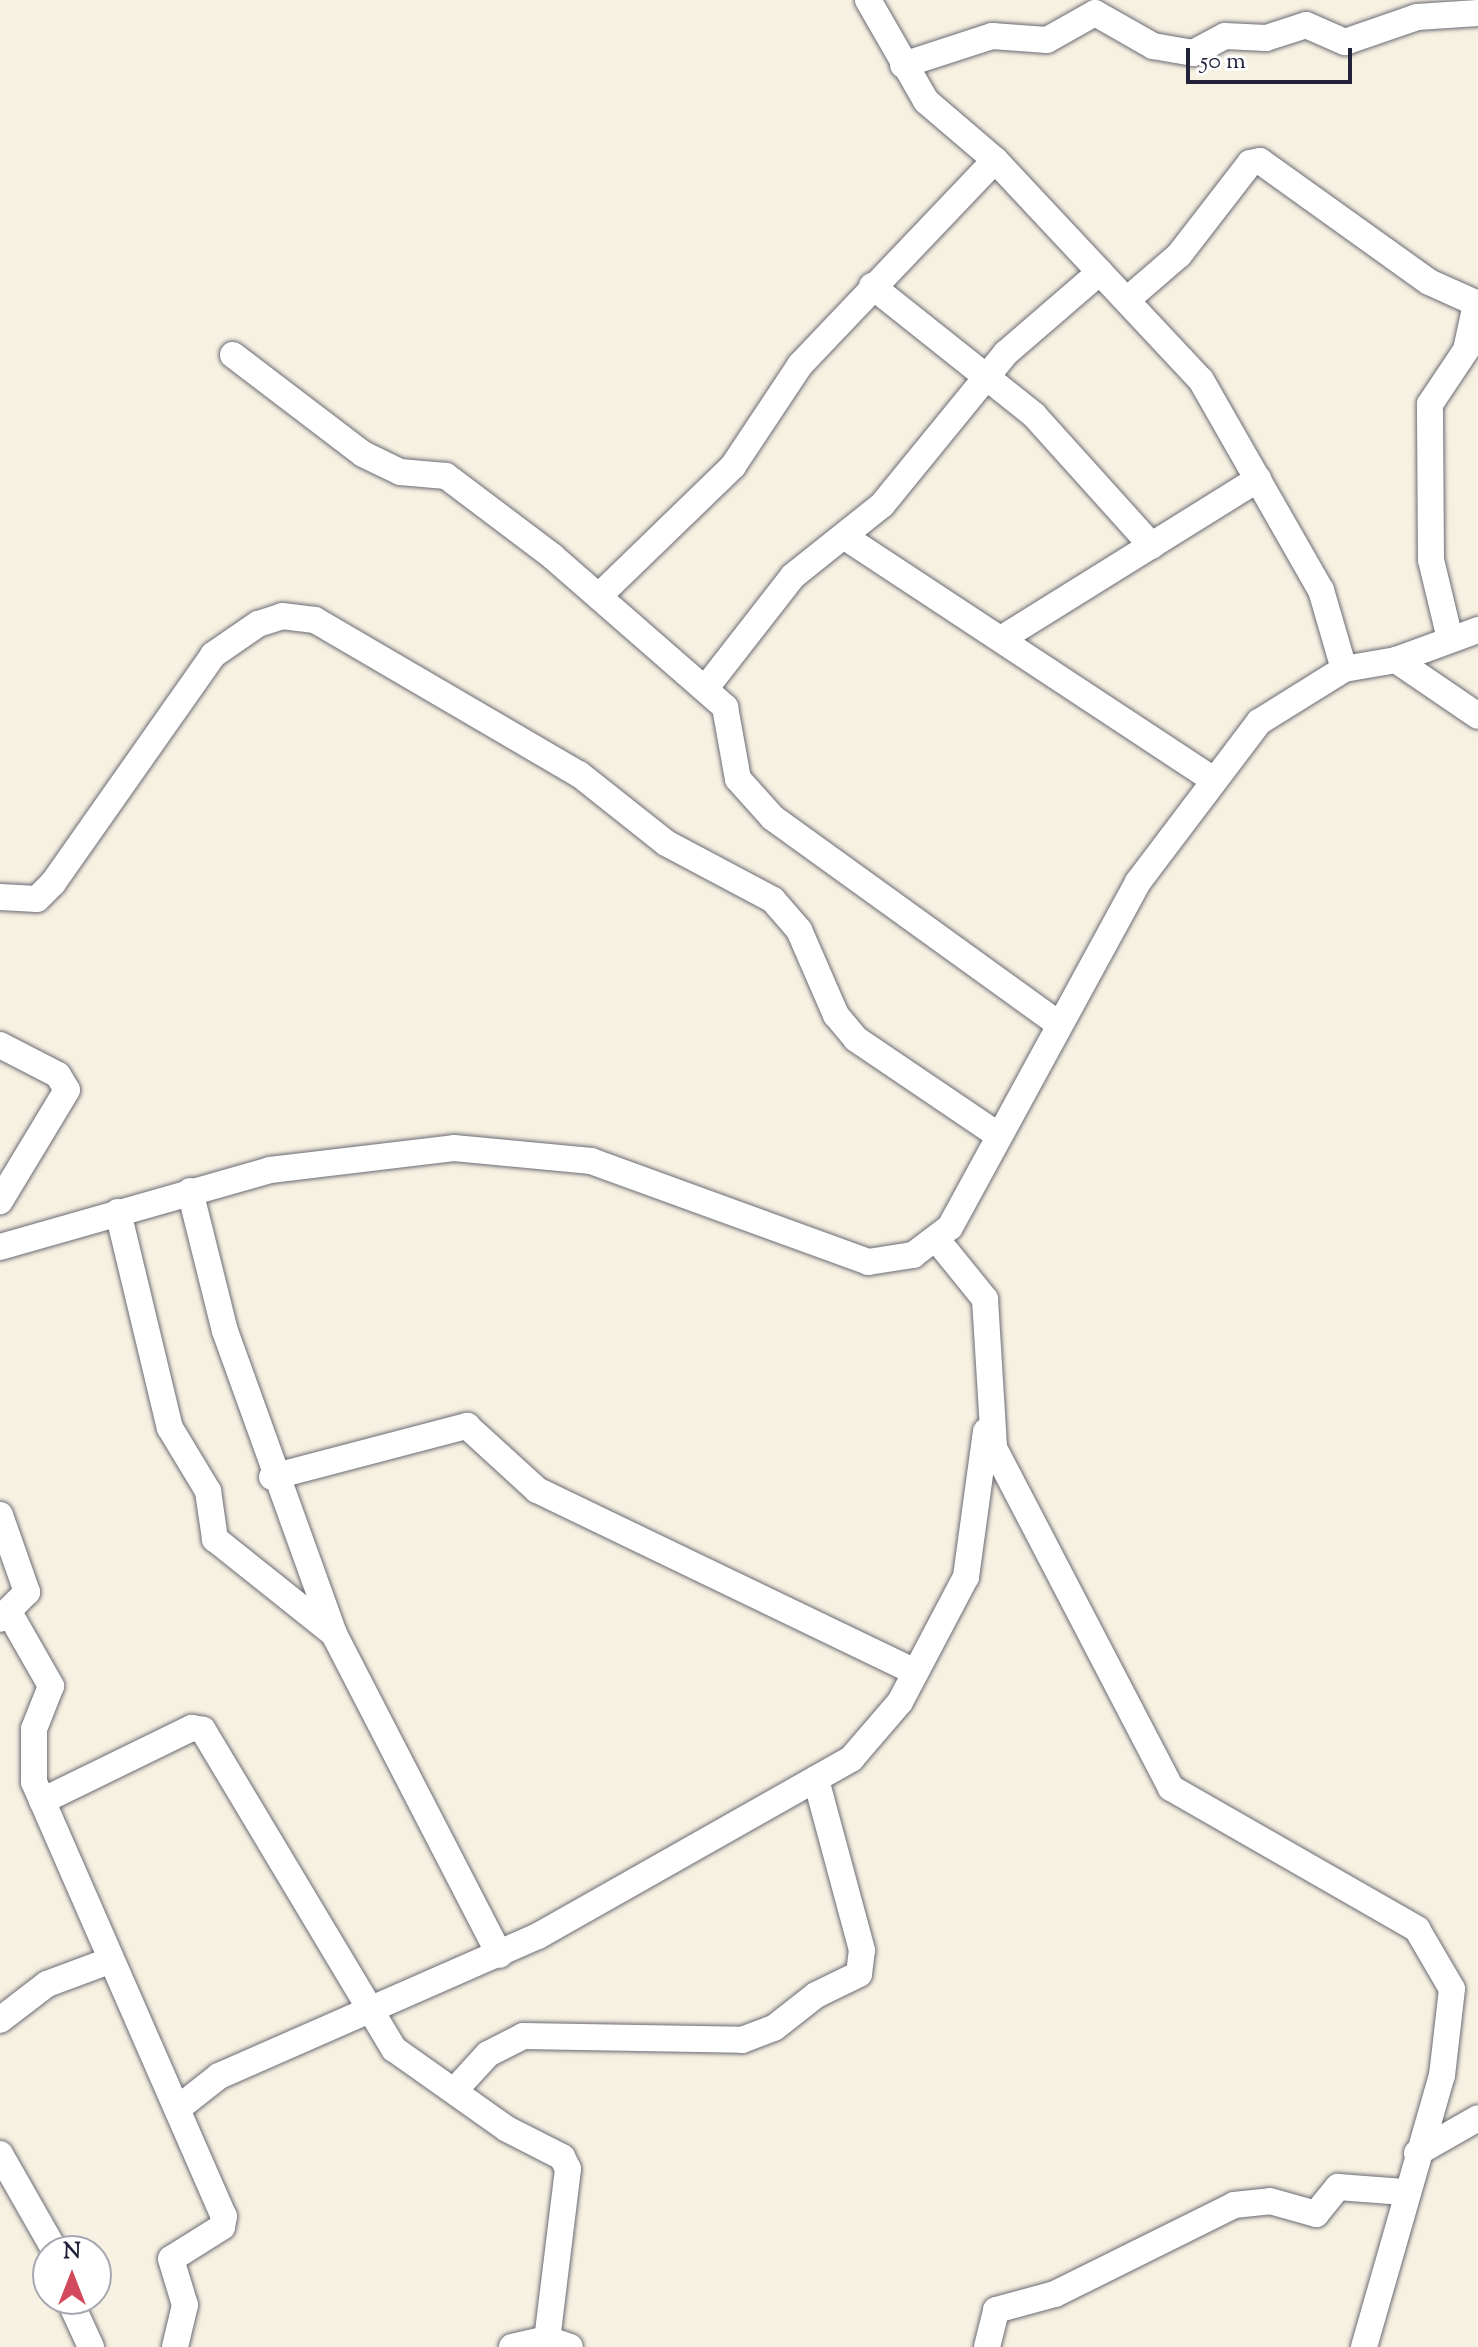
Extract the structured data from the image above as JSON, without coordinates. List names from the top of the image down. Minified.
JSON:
{"scale_bar":"50 m","north":"top"}
